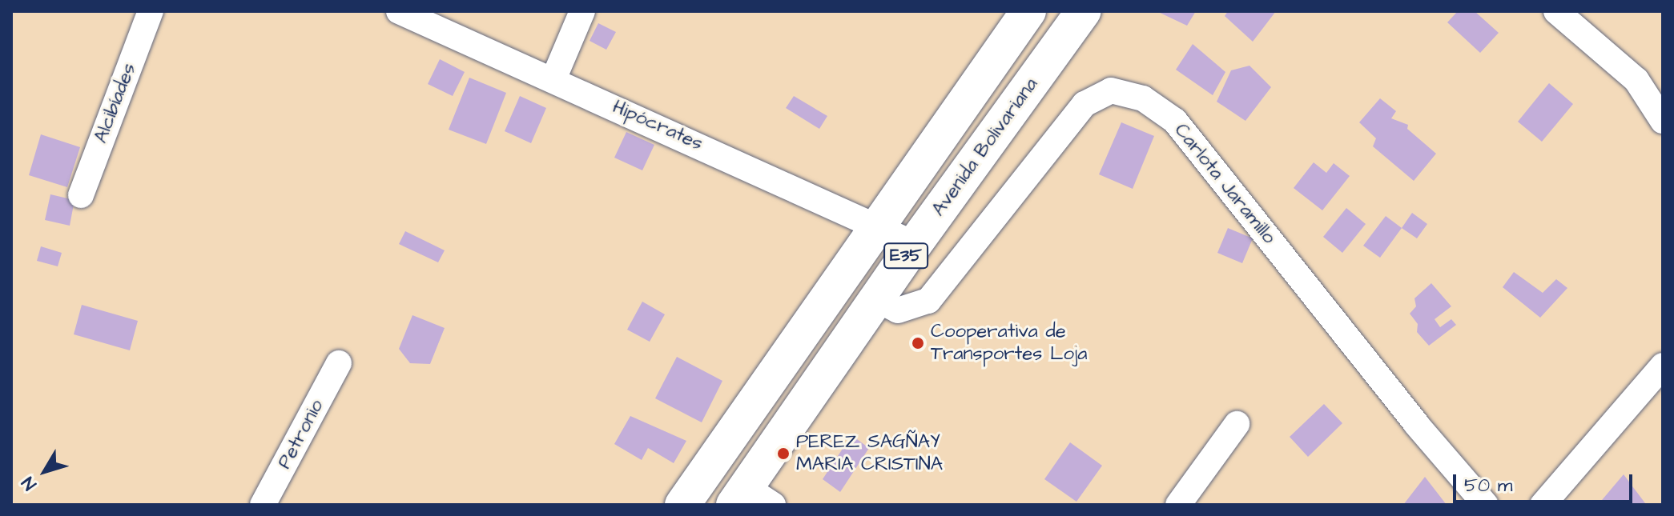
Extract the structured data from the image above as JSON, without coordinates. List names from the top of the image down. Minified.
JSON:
{"streets":{"highway":["Avenida Bolivariana","E35"],"street":["Alcibíades","Hipócrates","Carlota Jaramillo","Petronio"]},"crossings":[["Hipócrates","Avenida Bolivariana"],["Hipócrates","E35"],["Avenida Bolivariana","Carlota Jaramillo"]],"places":["Cooperativa de Transportes Loja","PEREZ SAGÑAY MARIA CRISTINA"],"scale_bar":"50 m","north":"bottom left"}
